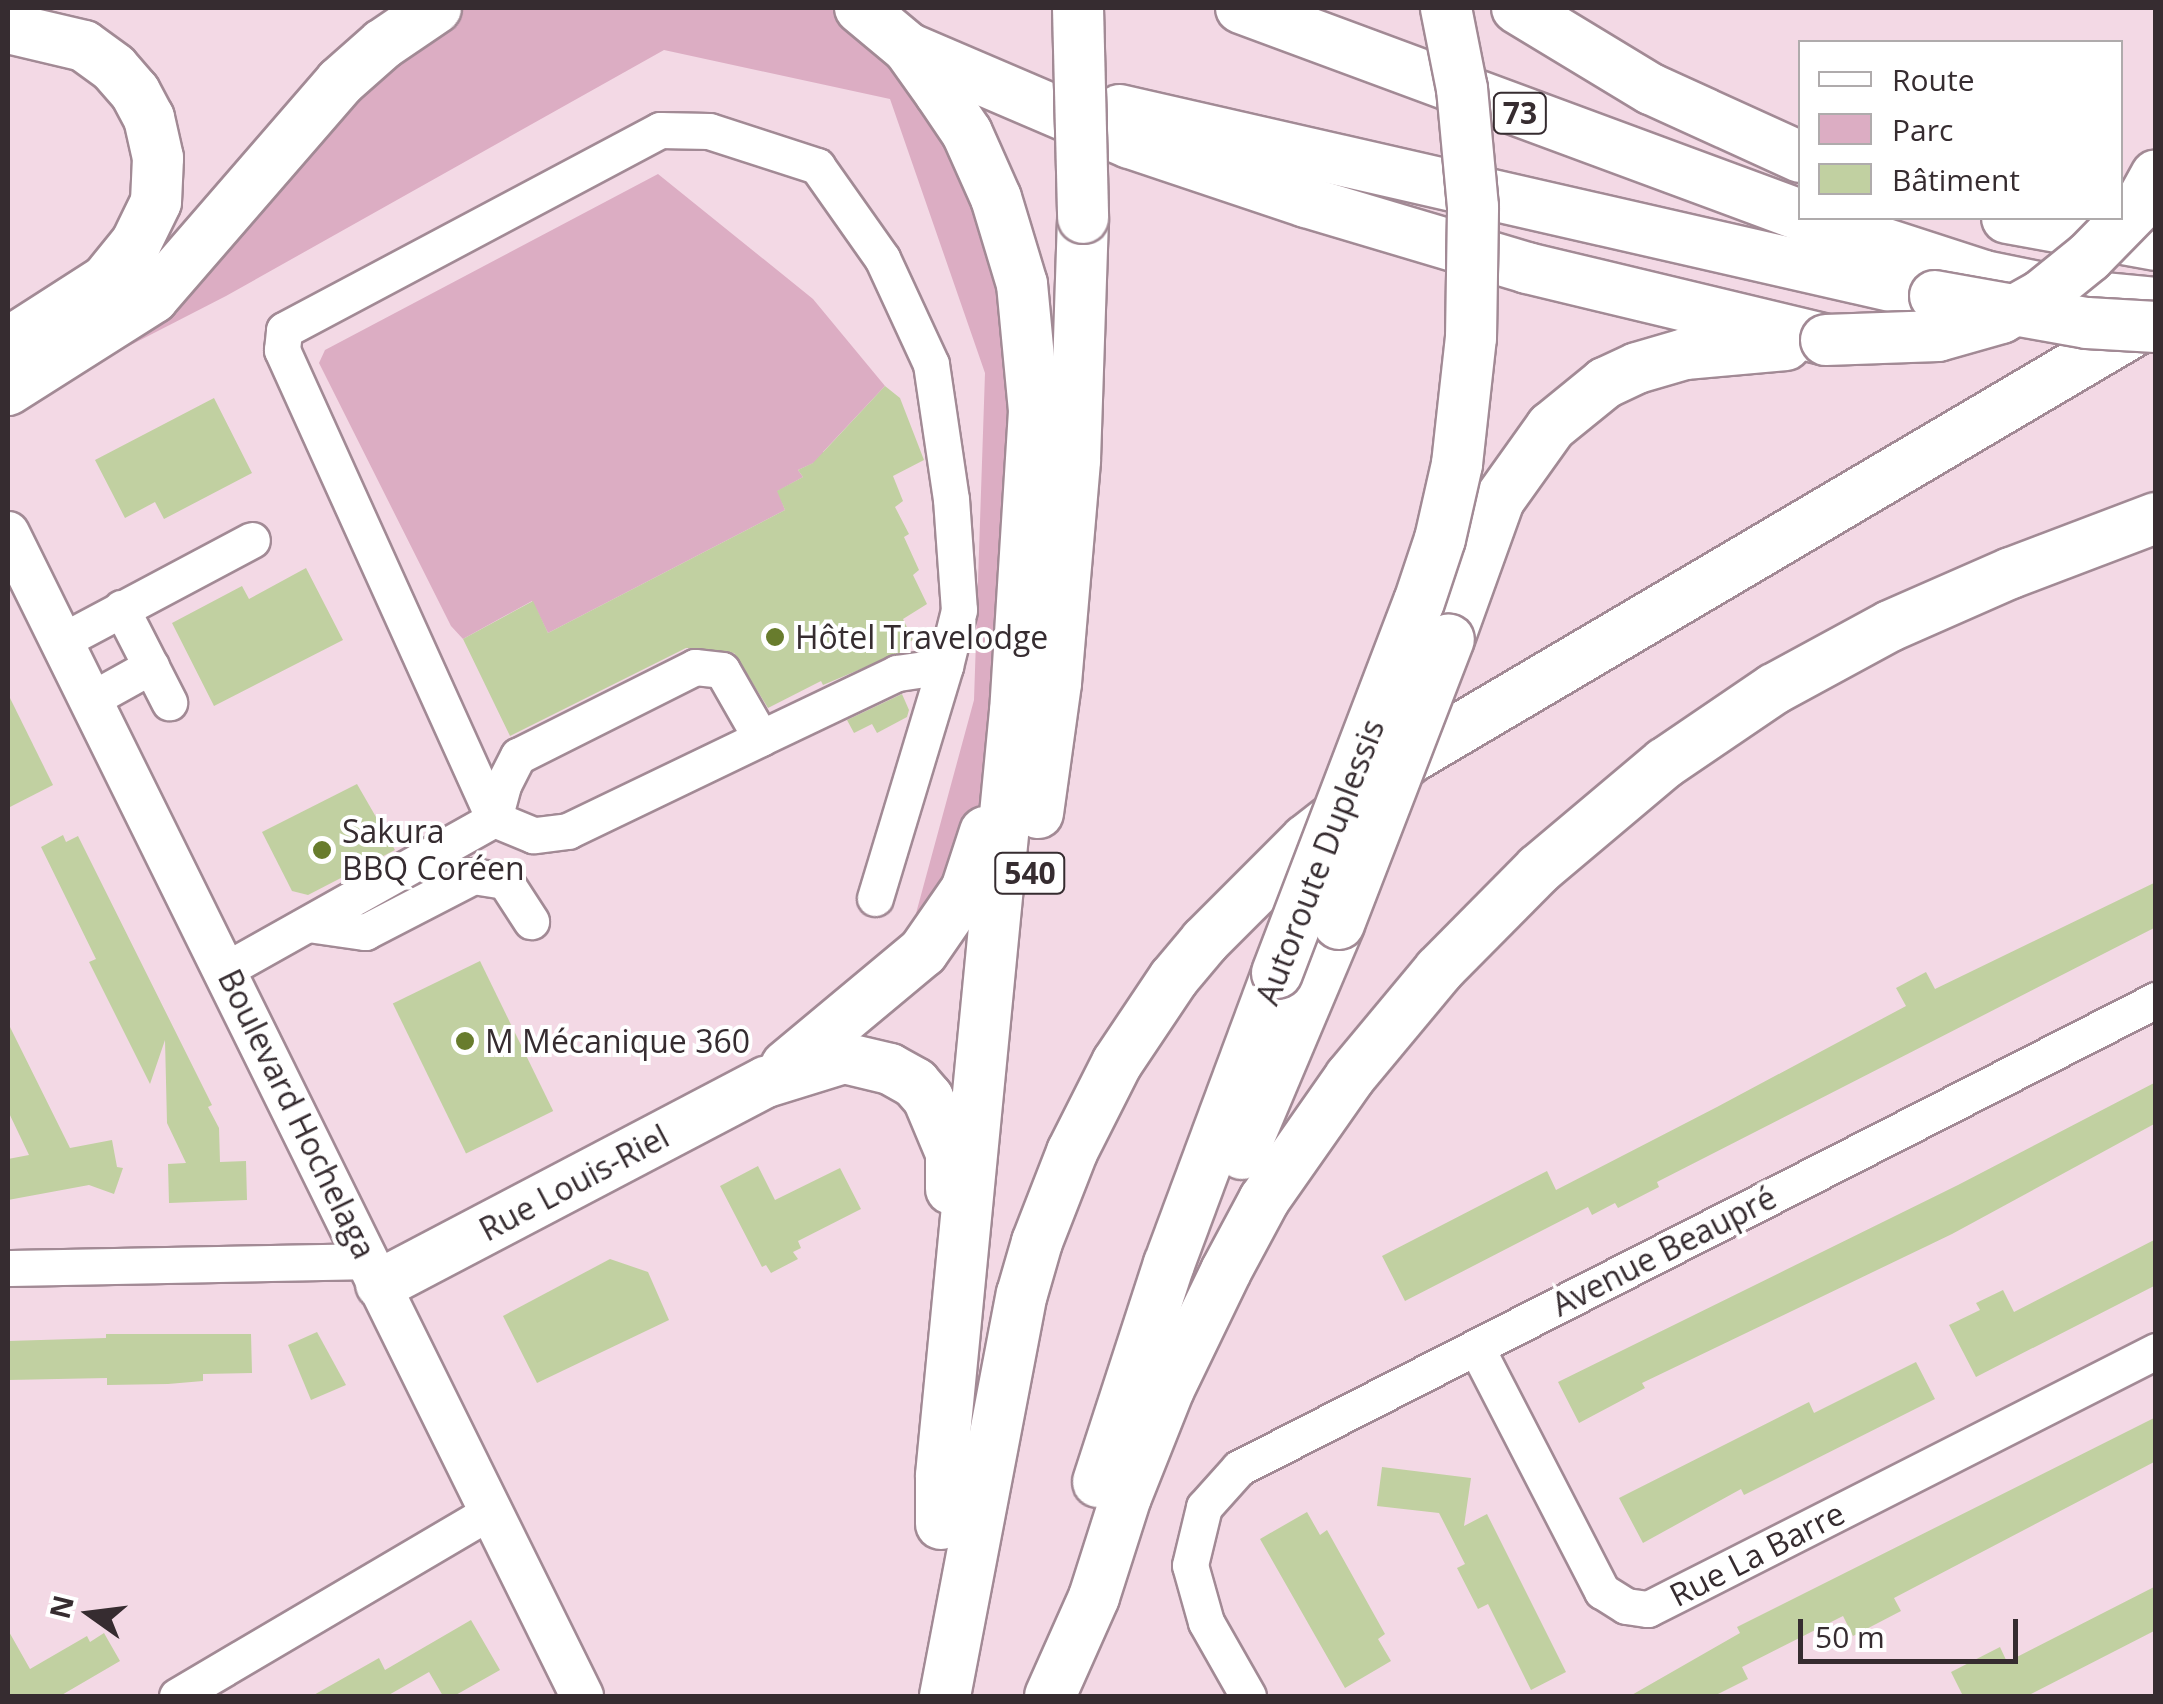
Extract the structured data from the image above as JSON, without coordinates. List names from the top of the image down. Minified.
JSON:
{"streets":{"highway":["73","Autoroute Duplessis","540","Rue Louis-Riel"],"main road":["Boulevard Hochelaga"],"street":["Avenue Beaupré","Rue La Barre"]},"crossings":[["Boulevard Hochelaga","Rue Louis-Riel"],["Avenue Beaupré","Rue La Barre"]],"places":["Hôtel Travelodge","Sakura BBQ Coréen","M Mécanique 360"],"legend":["Route","Parc","Bâtiment"],"scale_bar":"50 m","north":"left"}
